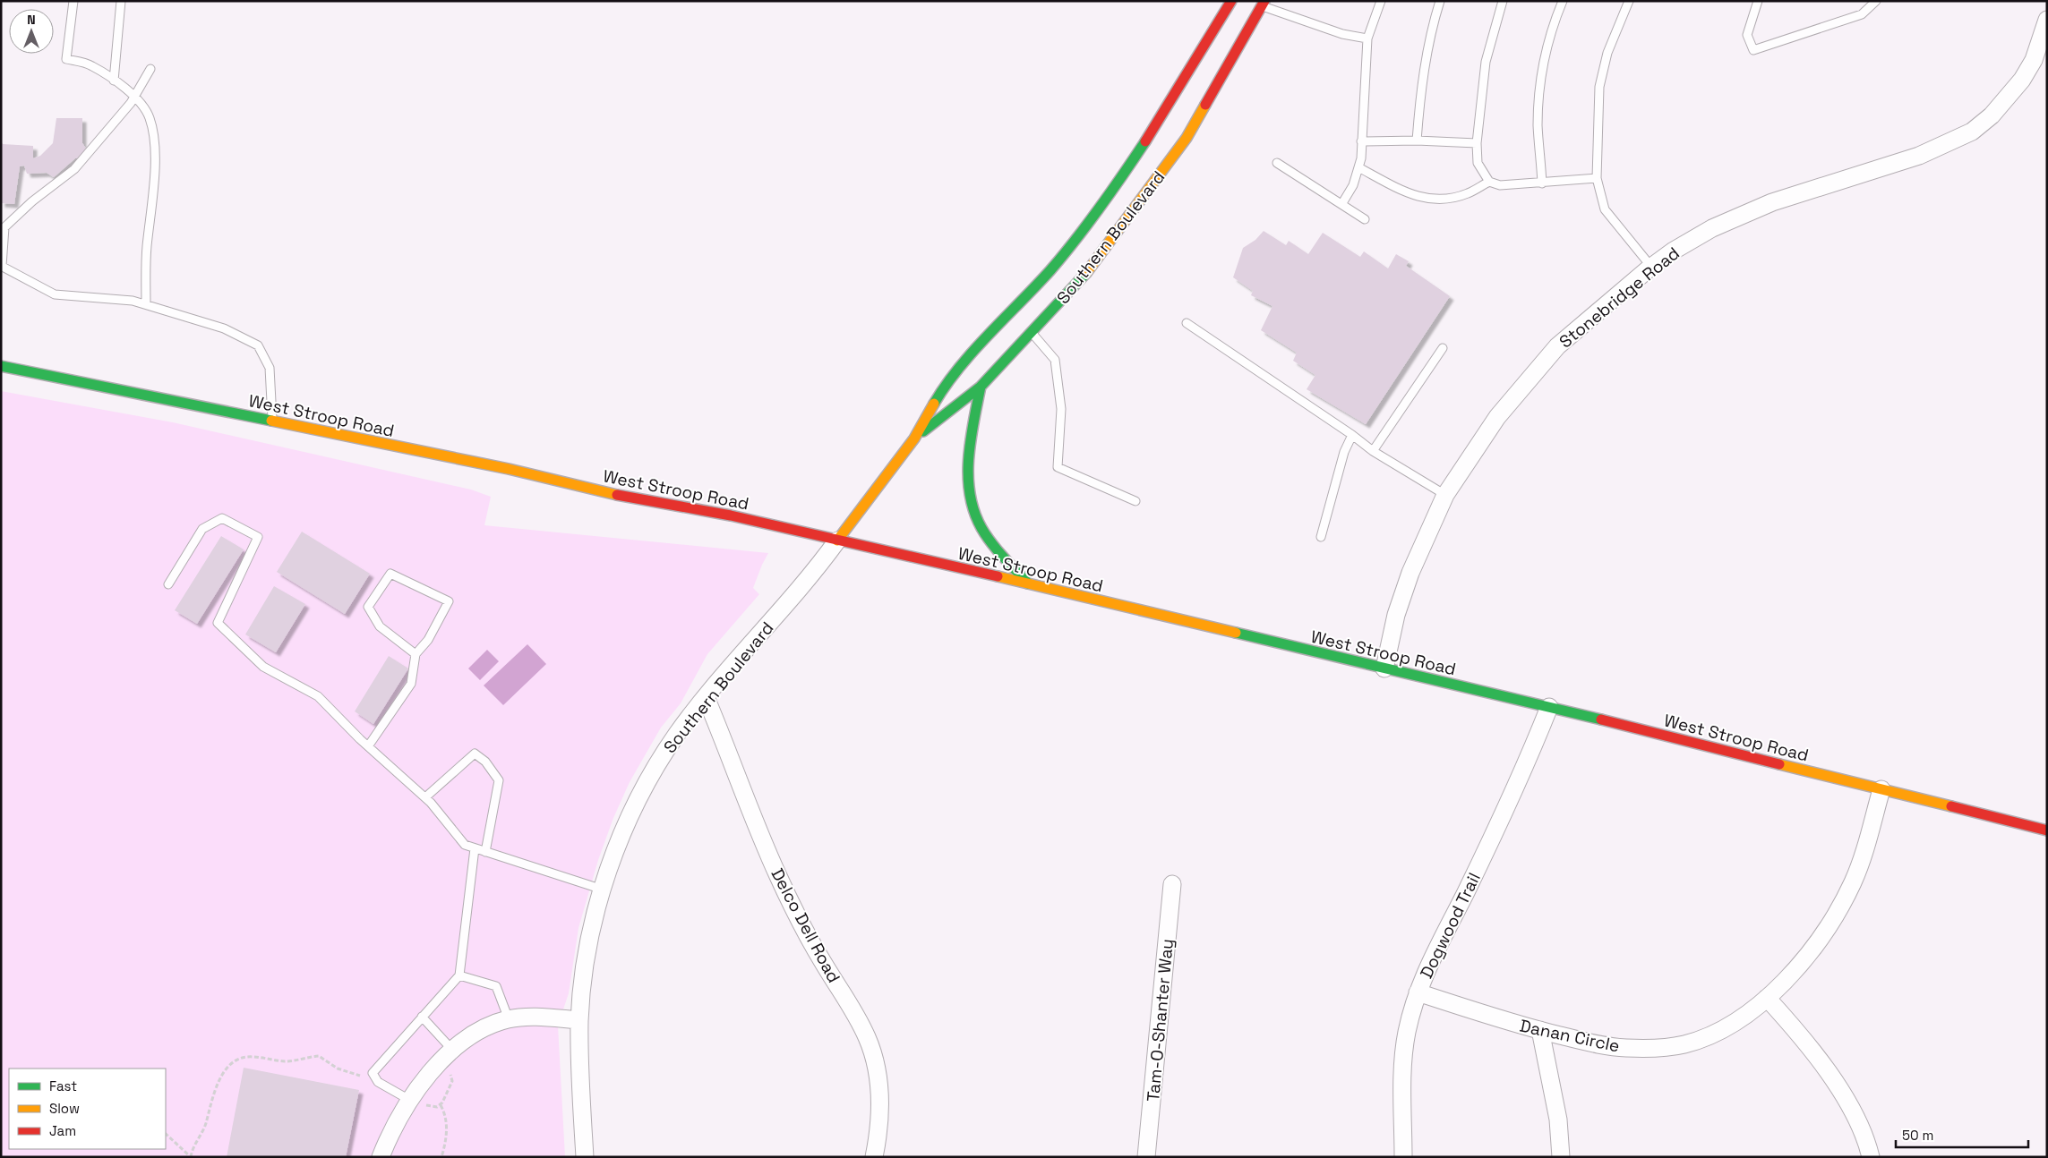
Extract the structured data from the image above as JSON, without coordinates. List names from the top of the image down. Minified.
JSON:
{"streets":{"main road":["Southern Boulevard","West Stroop Road"],"street":["Stonebridge Road","Delco Dell Road","Dogwood Trail","Tam-O-Shanter Way","Danan Circle"]},"crossings":[["Southern Boulevard","West Stroop Road"],["Southern Boulevard","Delco Dell Road"],["Stonebridge Road","West Stroop Road"],["West Stroop Road","Dogwood Trail"],["West Stroop Road","Danan Circle"],["Dogwood Trail","Danan Circle"]],"legend":["Fast","Slow","Jam"],"scale_bar":"50 m","north":"top"}
